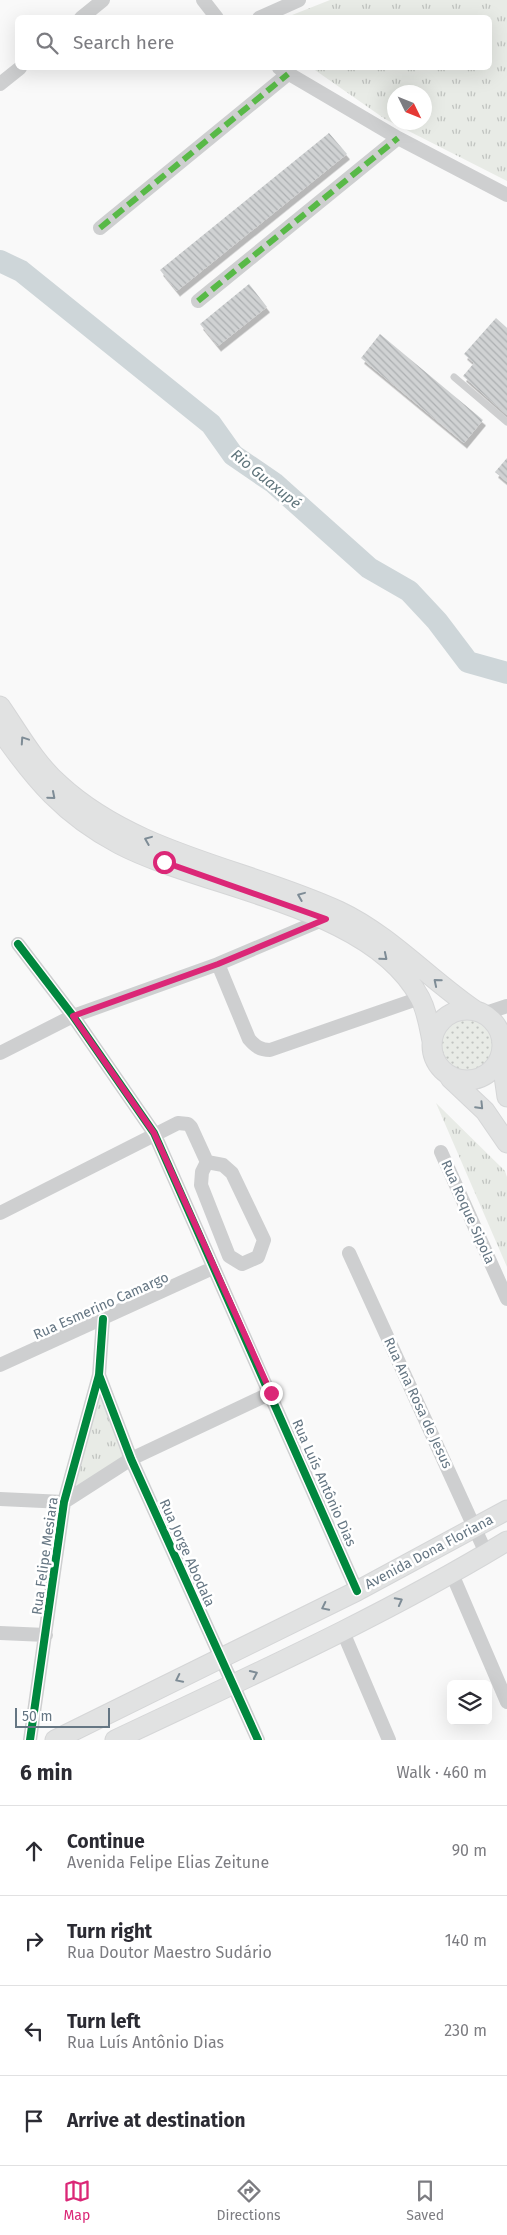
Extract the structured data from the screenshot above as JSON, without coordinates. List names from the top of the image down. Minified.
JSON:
{"streets":{"main road":["Avenida Dona Floriana"],"street":["Rua Roque Sipola","Rua Esmerino Camargo","Rua Ana Rosa de Jesus","Rua Luís Antônio Dias","Rua Jorge Abodala","Rua Felipe Mesiara"]},"crossings":[["Rua Esmerino Camargo","Rua Luís Antônio Dias"],["Rua Esmerino Camargo","Rua Felipe Mesiara"],["Rua Ana Rosa de Jesus","Avenida Dona Floriana"],["Rua Luís Antônio Dias","Avenida Dona Floriana"],["Avenida Dona Floriana","Rua Jorge Abodala"],["Rua Jorge Abodala","Rua Felipe Mesiara"]],"water":["Rio Guaxupé"],"scale_bar":"50 m","north":"bottom right","page":{"search":"Search here","scale":"50 m","heading":["6 min","Walk · 460 m"],"list":[["Continue","Avenida Felipe Elias Zeitune","90 m"],["Turn right","Rua Doutor Maestro Sudário","140 m"],["Turn left","Rua Luís Antônio Dias","230 m"],"Arrive at destination"],"nav":["Map","Directions","Saved"]}}
